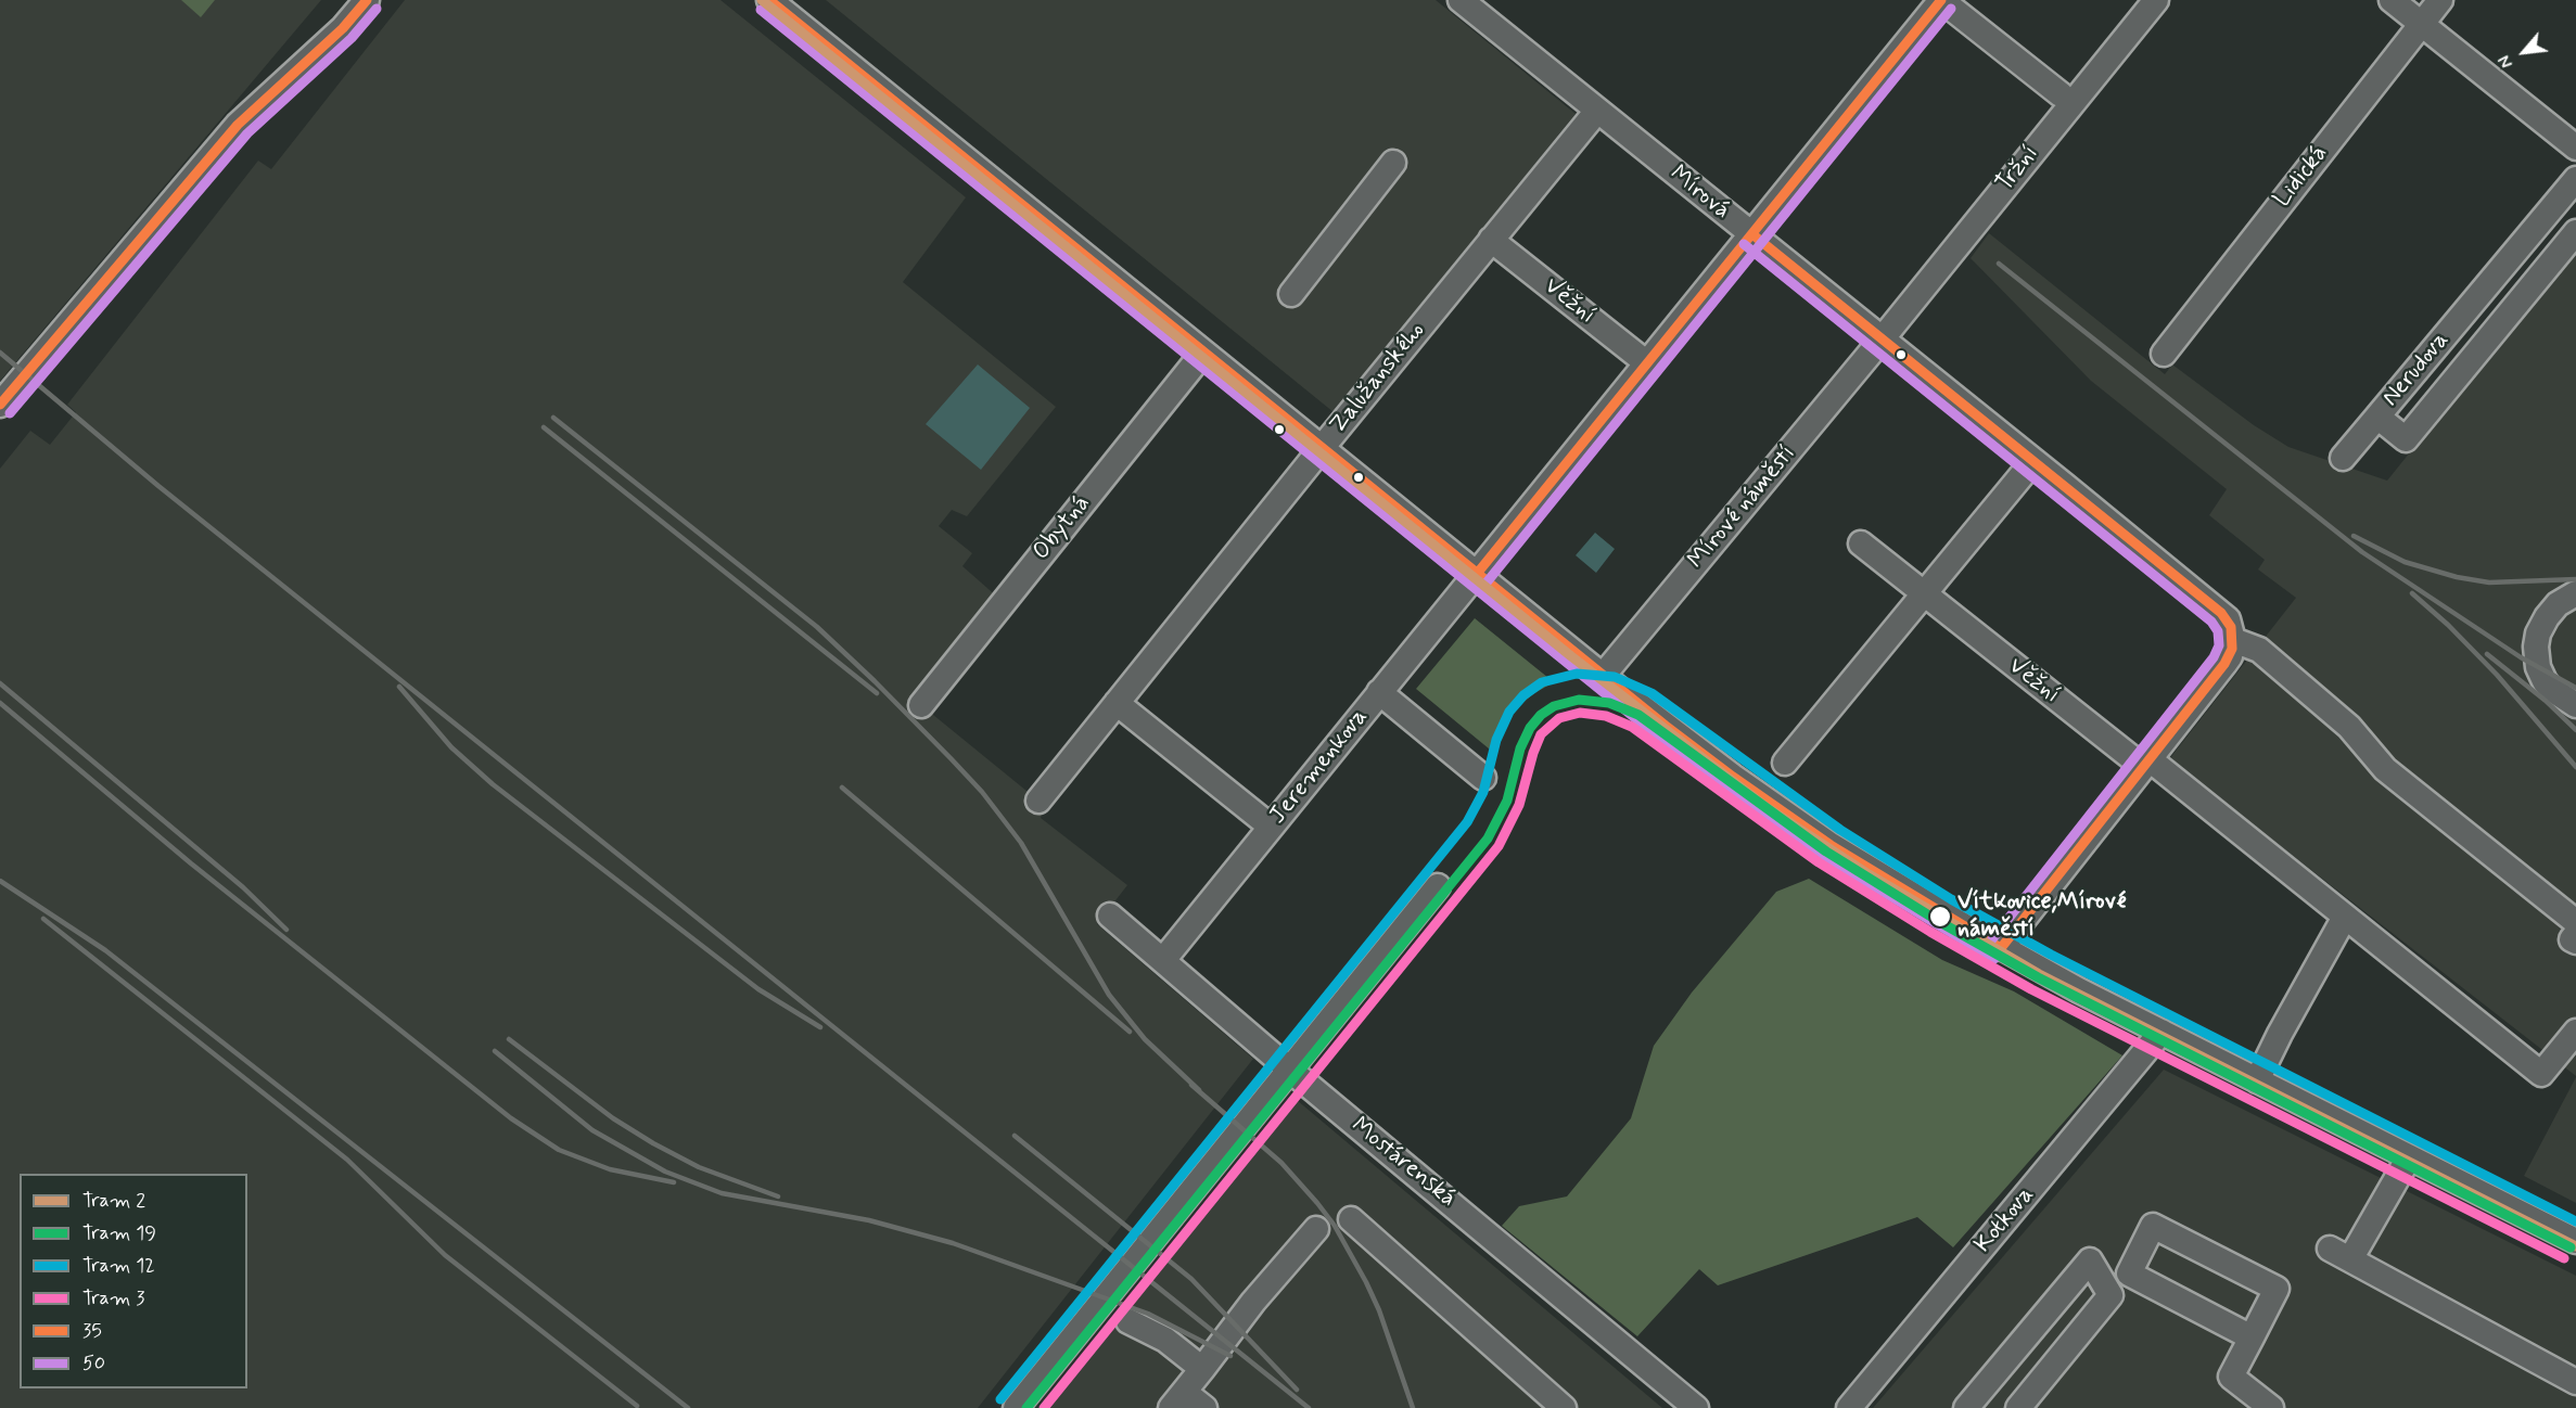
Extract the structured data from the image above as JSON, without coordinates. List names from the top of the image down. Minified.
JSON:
{"streets":{"street":["Tržní","Lidická","Mírová","Věžní","Nerudova","Zalužanského","Mírové náměstí","Obytná","Jeremenkova","Mostárenská","Kotkova"]},"crossings":[["Tržní","Mírová"],["Tržní","Mírové náměstí"],["Mírová","Zalužanského"],["Mírová","Mírové náměstí"],["Věžní","Zalužanského"],["Jeremenkova","Mostárenská"]],"places":["Vítkovice,Mírové náměstí"],"lines":["tram line 2","transit line 35","transit line 50","tram line 12","tram line 19","tram line 3"],"legend":["Tram 2","Tram 19","Tram 12","Tram 3","35","50"],"north":"bottom left"}
